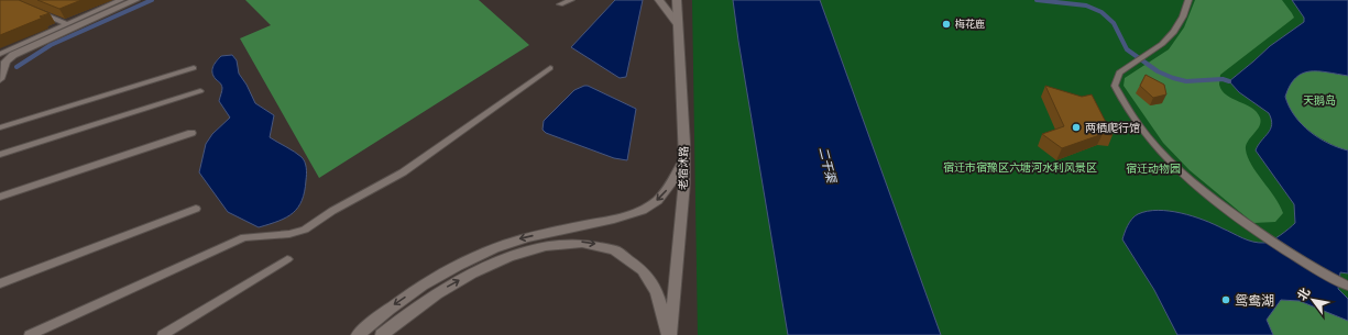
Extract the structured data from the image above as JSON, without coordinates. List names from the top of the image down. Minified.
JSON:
{"streets":{"main road":["老宿沭路"]},"water":["二干渠"],"parks":["天鹅岛","宿迁市宿豫区六塘河水利风景区","宿迁动物园"],"places":["梅花鹿","两栖爬行馆","鸳鸯湖"],"north":"top left"}
